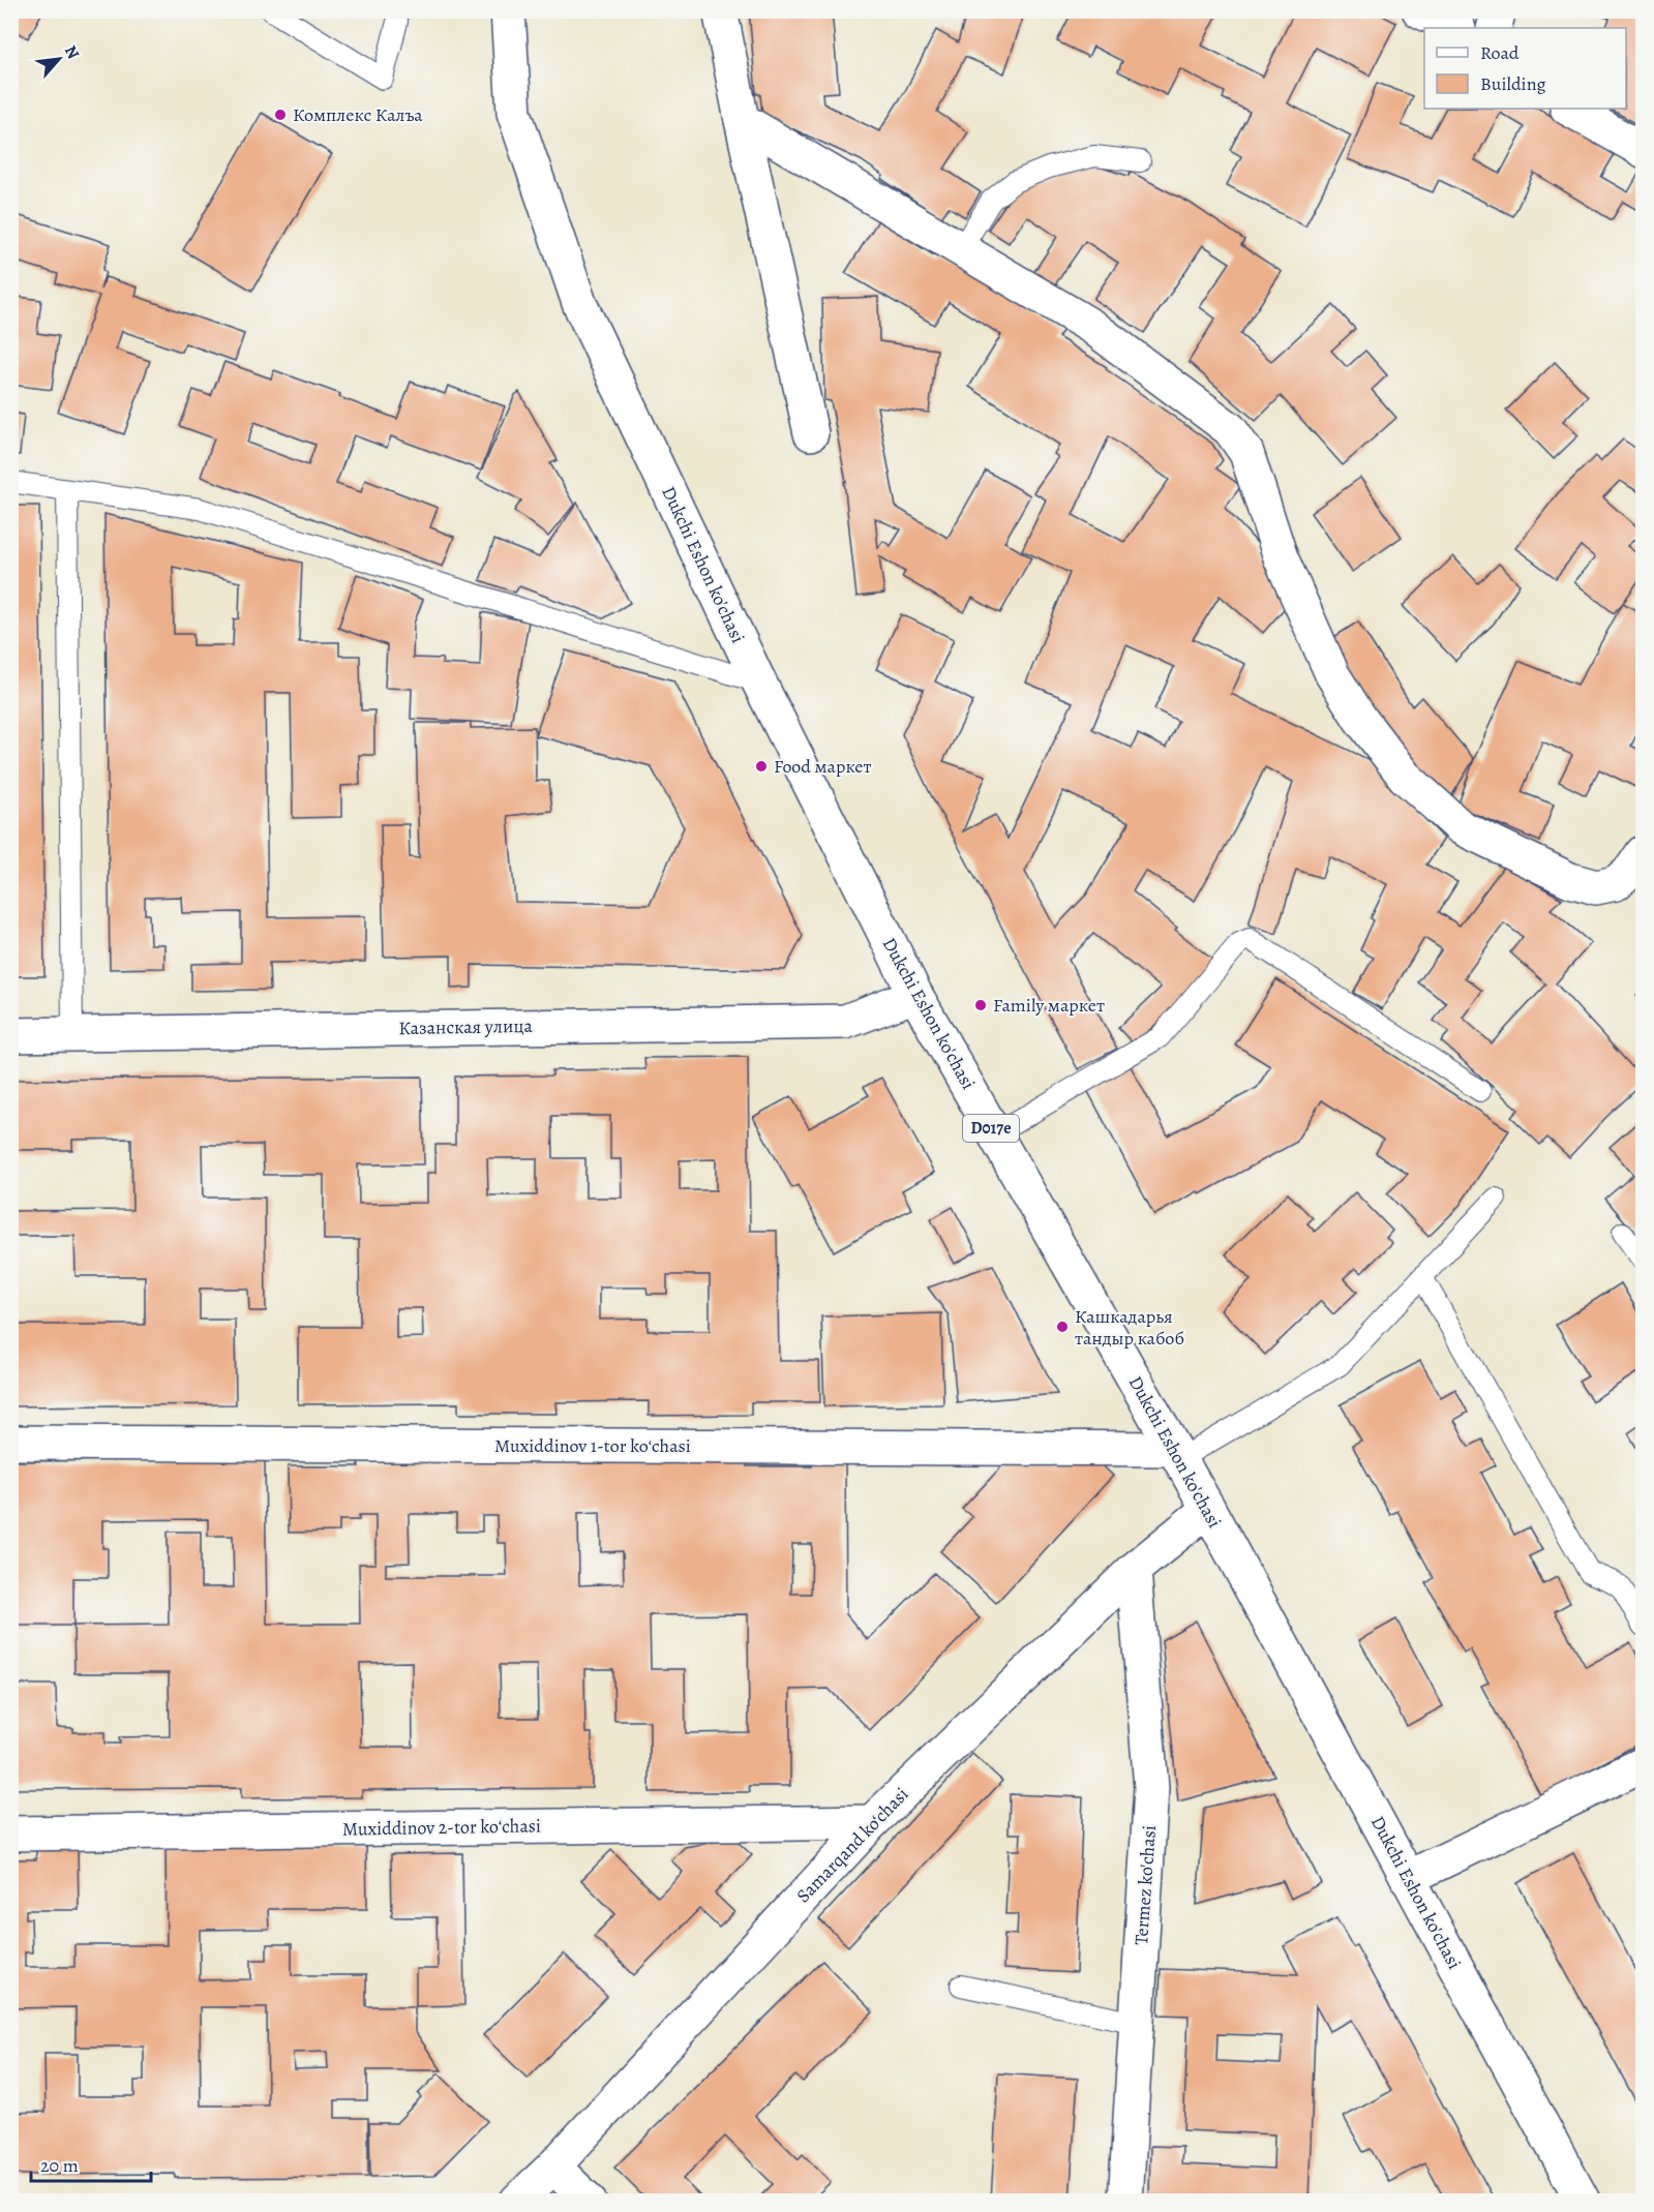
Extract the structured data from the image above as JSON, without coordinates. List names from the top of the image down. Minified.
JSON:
{"streets":{"street":["Dukchi Eshon ko'chasi","Казанская улица","D017e","Muxiddinov 1-tor koʻchasi","Muxiddinov 2-tor koʻchasi","Samarqand ko‘chasi","Termez ko'chasi"]},"crossings":[["Dukchi Eshon ko'chasi","Казанская улица"],["Dukchi Eshon ko'chasi","Muxiddinov 1-tor koʻchasi"],["Dukchi Eshon ko'chasi","Samarqand ko‘chasi"],["Muxiddinov 2-tor koʻchasi","Samarqand ko‘chasi"],["Samarqand ko‘chasi","Termez ko'chasi"]],"places":["Комплекс Калъа","Food маркет","Family маркет","Кашкадарья тандыр кабоб"],"legend":["Road","Building"],"scale_bar":"20 m","north":"top right"}
